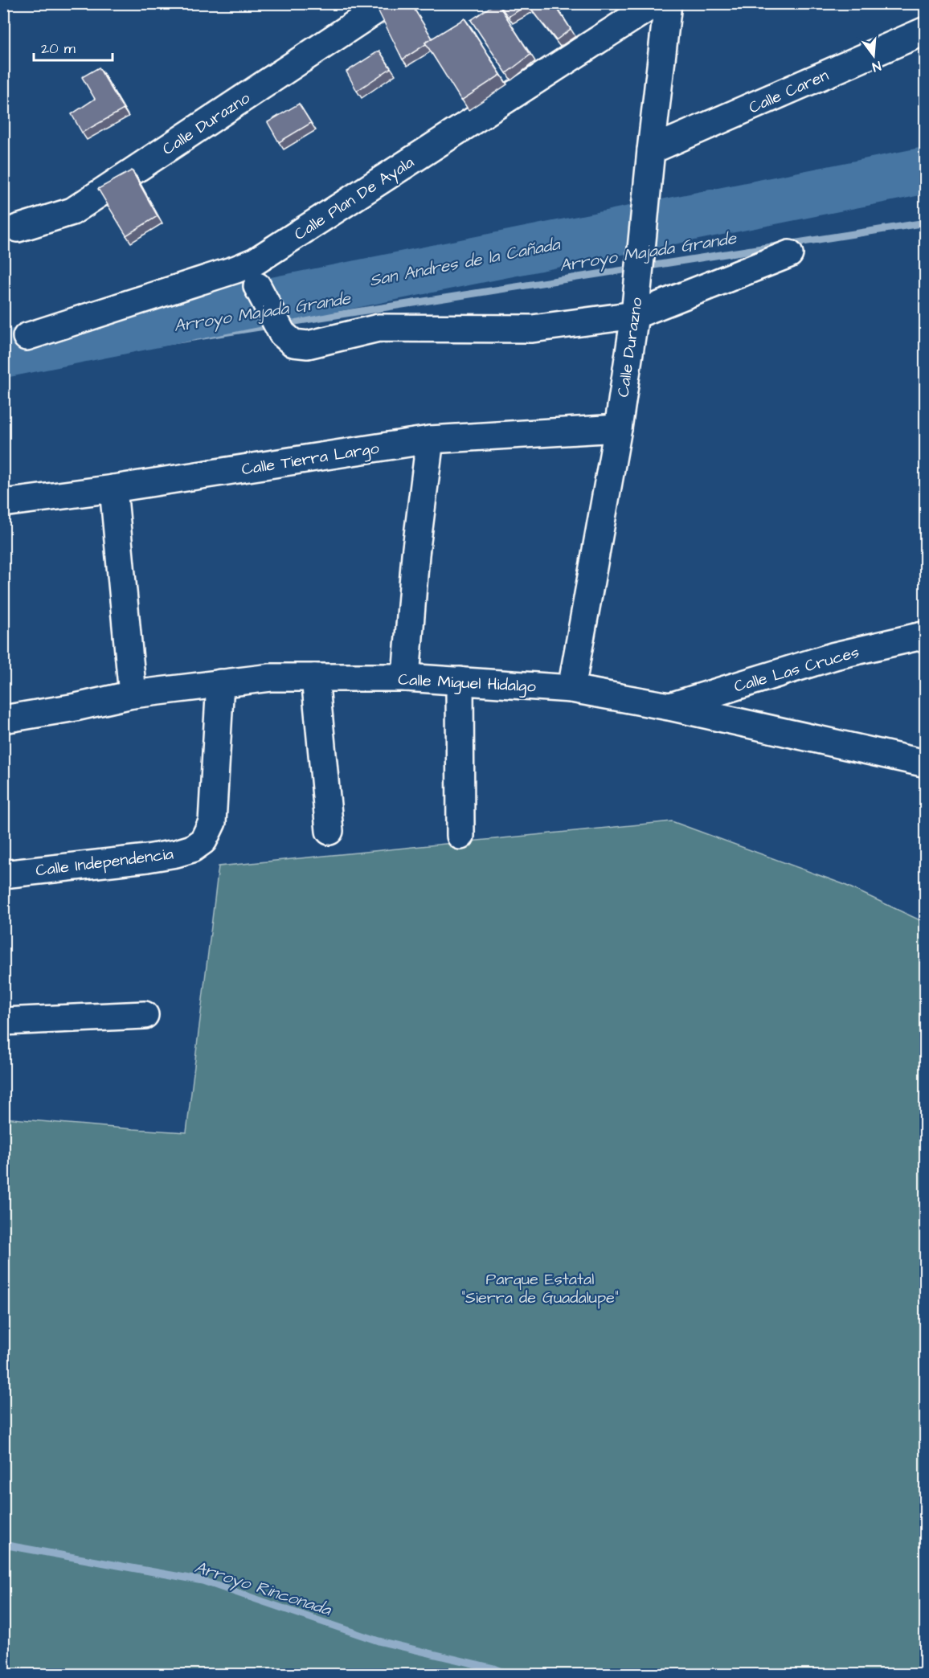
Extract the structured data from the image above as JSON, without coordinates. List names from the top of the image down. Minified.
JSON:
{"streets":{"street":["Calle Caren","Calle Durazno","Calle Plan De Ayala","Calle Tierra Largo","Calle Las Cruces","Calle Miguel Hidalgo","Calle Independencia"]},"crossings":[["Calle Caren","Calle Durazno"],["Calle Durazno","Calle Tierra Largo"],["Calle Durazno","Calle Miguel Hidalgo"],["Calle Las Cruces","Calle Miguel Hidalgo"],["Calle Miguel Hidalgo","Calle Independencia"]],"water":["Arroyo Majada Grande","San Andres de la Cañada","Arroyo Rinconada"],"parks":["Parque Estatal \"Sierra de Guadalupe\""],"scale_bar":"20 m","north":"bottom"}
